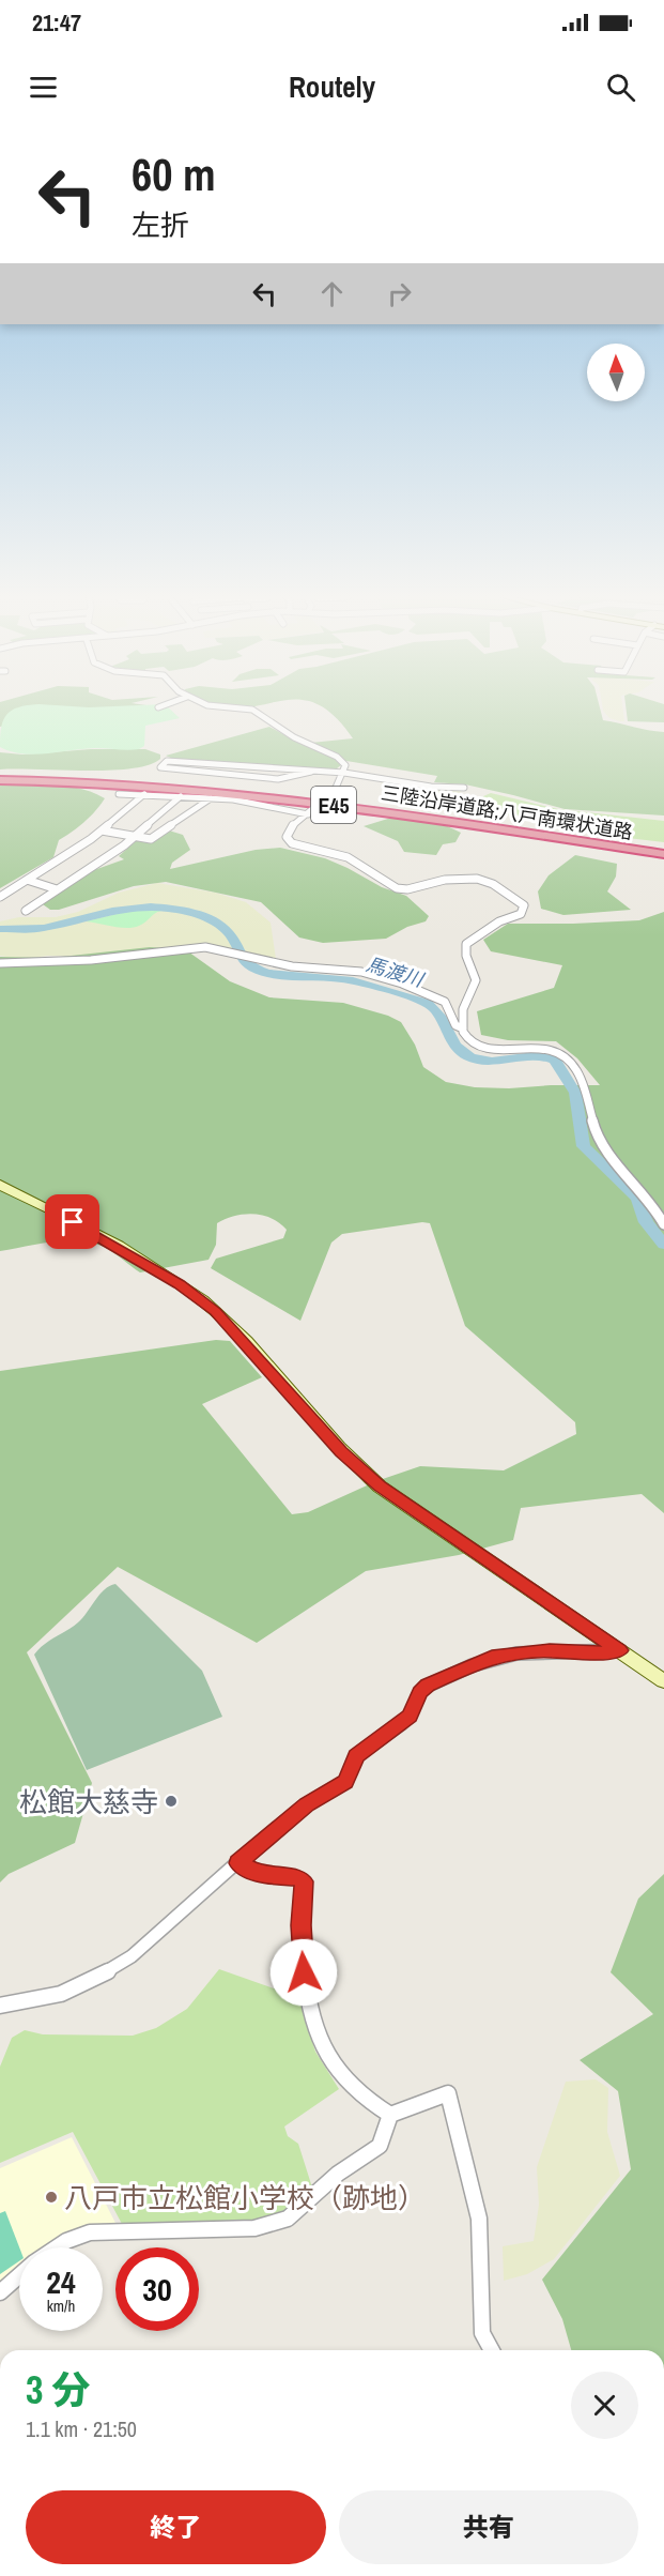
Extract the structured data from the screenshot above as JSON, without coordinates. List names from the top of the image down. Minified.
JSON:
{"streets":{"highway":["E45","三陸沿岸道路;八戸南環状道路"]},"water":["馬渡川"],"places":["松館大慈寺","八戸市立松館小学校（跡地）"],"north":"top","page":{"status":"21:47","header":"Routely","turn":["60 m","左折"],"speed":"24 km/h","limit":"30","heading":["3 分","1.1 km · 21:50"],"buttons":["終了","共有"]}}
